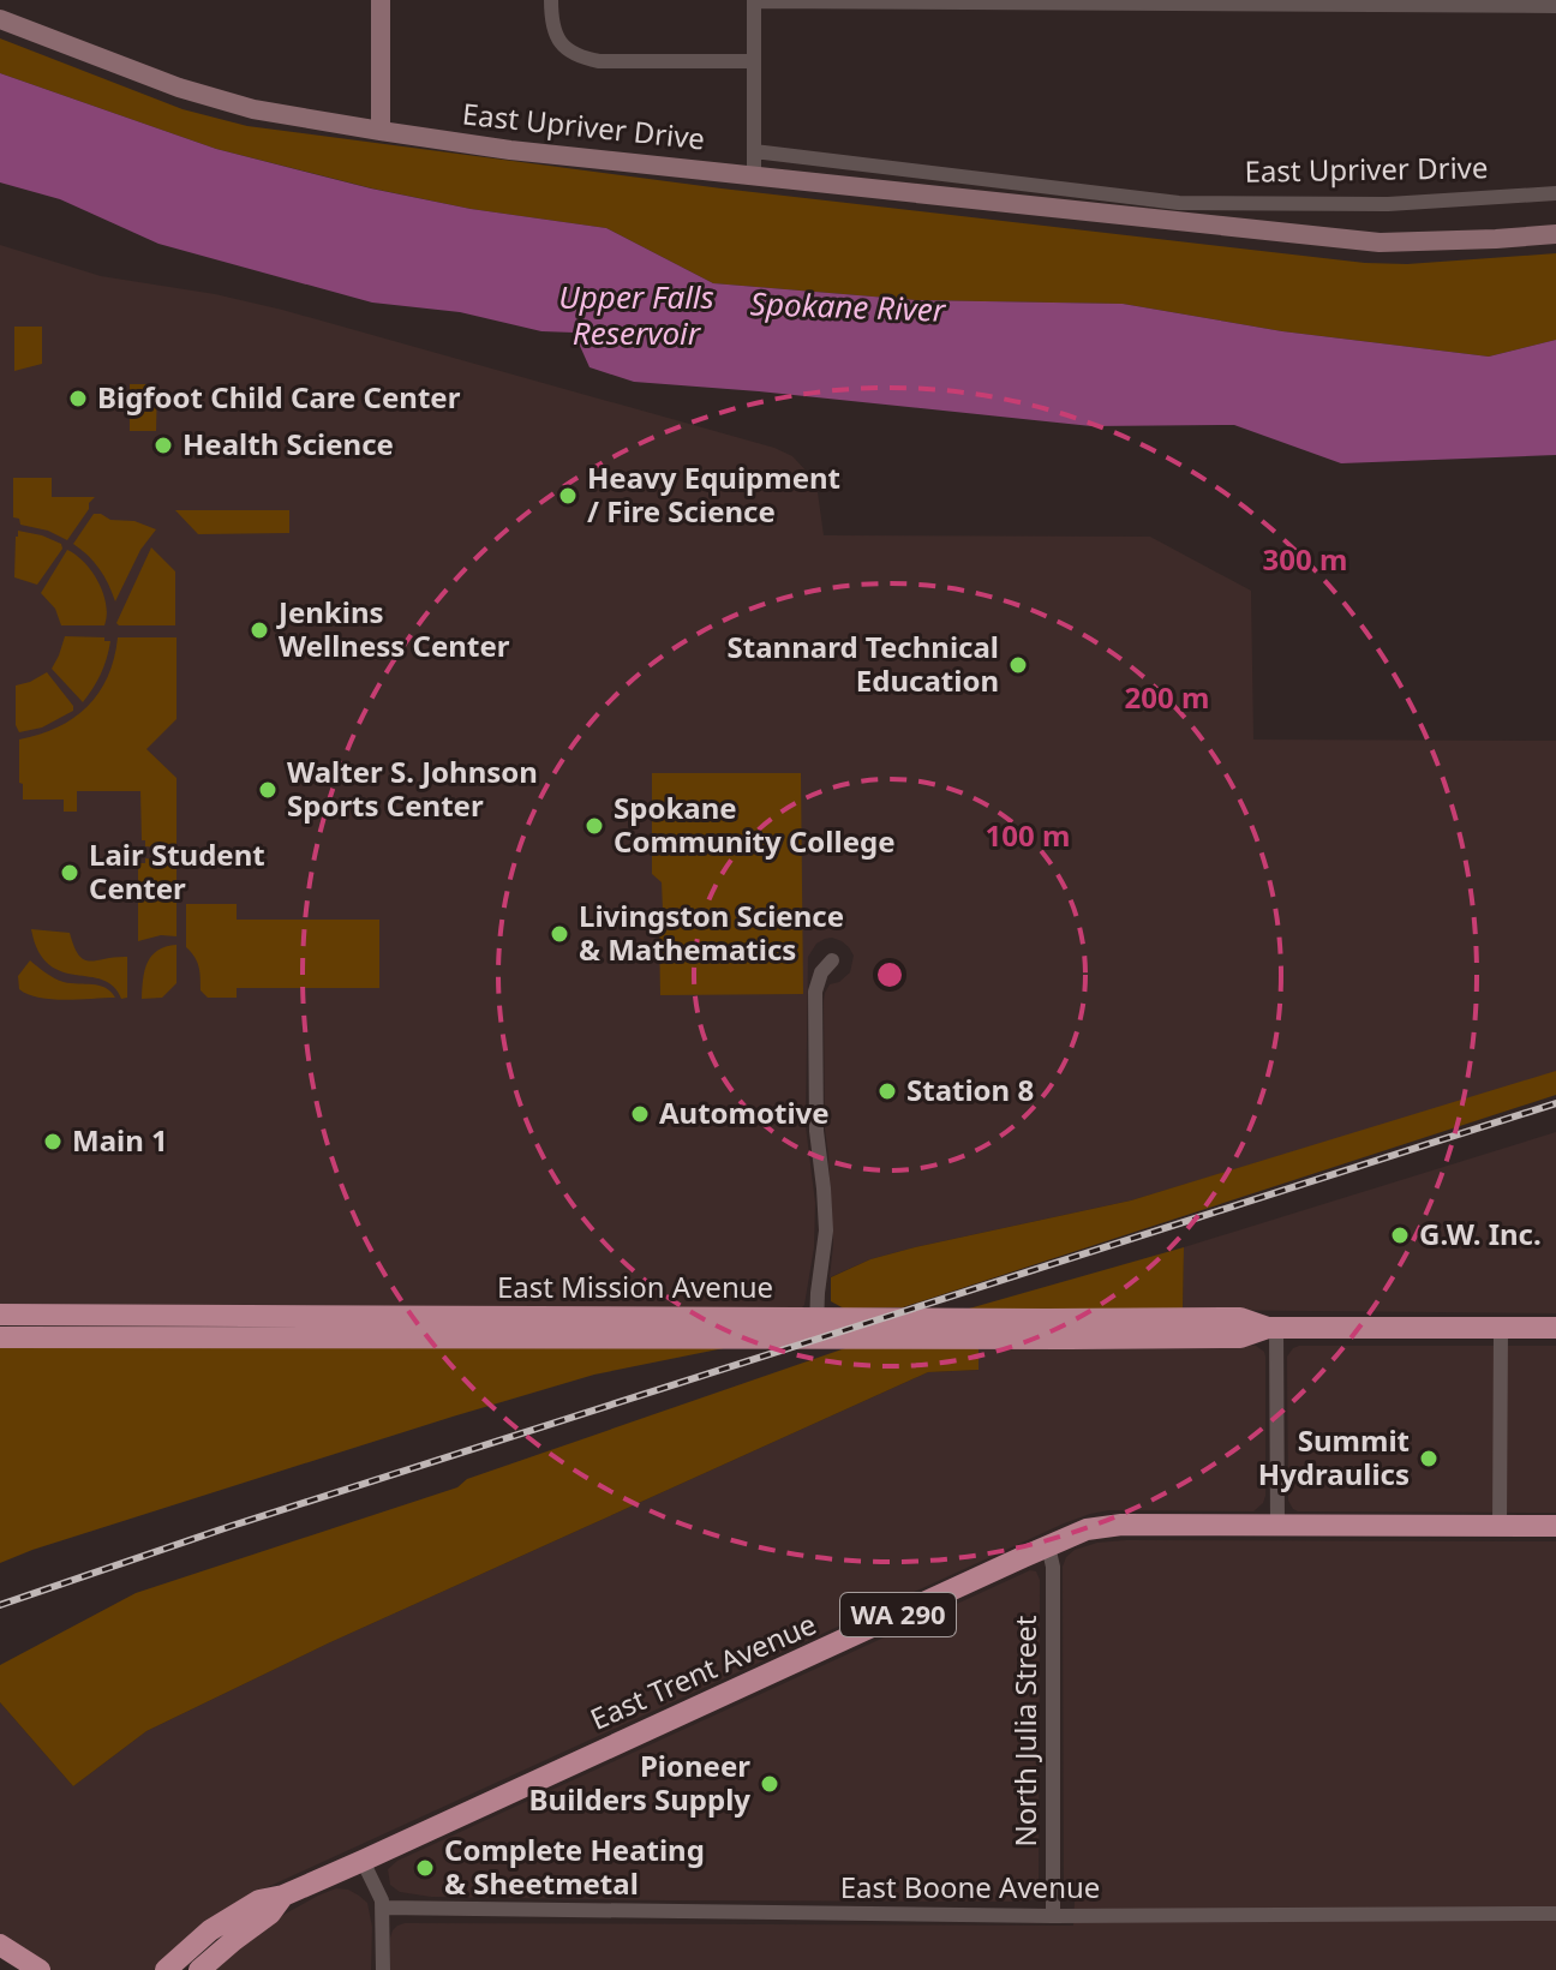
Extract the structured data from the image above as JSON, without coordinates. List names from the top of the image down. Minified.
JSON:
{"streets":{"main road":["East Mission Avenue","WA 290","East Trent Avenue"],"street":["East Upriver Drive","North Julia Street","East Boone Avenue"]},"crossings":[["East Trent Avenue","North Julia Street"],["North Julia Street","East Boone Avenue"]],"water":["Upper Falls Reservoir","Spokane River"],"places":["Bigfoot Child Care Center","Health Science","Heavy Equipment / Fire Science","Jenkins Wellness Center","Stannard Technical Education","Walter S. Johnson Sports Center","Spokane Community College","Lair Student Center","Livingston Science & Mathematics","Station 8","Automotive","Main 1","G.W. Inc.","Summit Hydraulics","Pioneer Builders Supply","Complete Heating & Sheetmetal"],"rings":["300 m","200 m","100 m"]}
